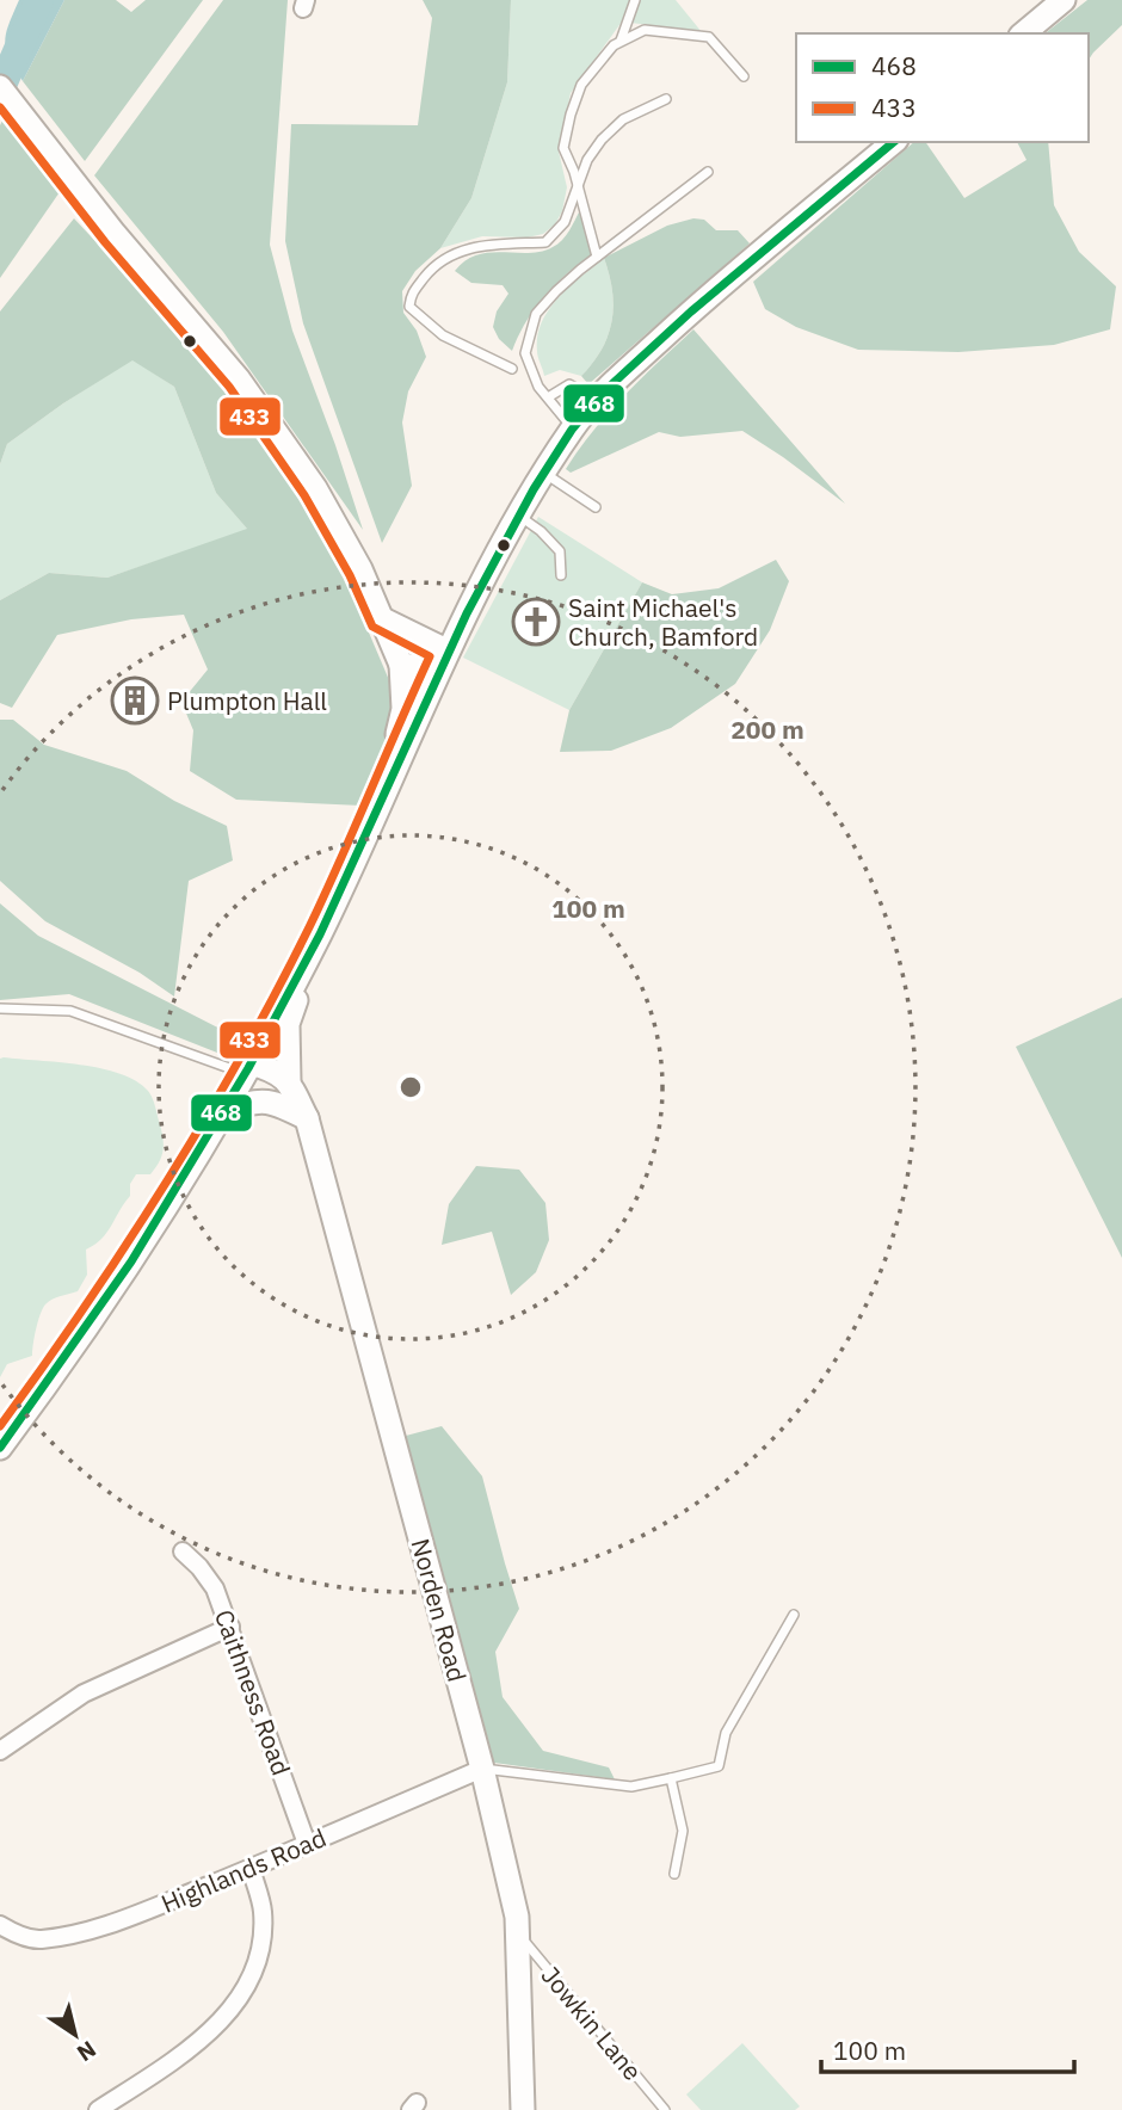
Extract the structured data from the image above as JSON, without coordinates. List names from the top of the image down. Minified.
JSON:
{"streets":{"street":["Norden Road","Caithness Road","Highlands Road"],"lane":["Jowkin Lane"]},"crossings":[["Norden Road","Highlands Road"],["Norden Road","Jowkin Lane"],["Caithness Road","Highlands Road"]],"places":{"church":["Saint Michael's Church, Bamford"],"building":["Plumpton Hall"]},"lines":["transit line 433","transit line 468"],"legend":["468","433"],"scale_bar":"100 m","north":"bottom right","rings":["200 m","100 m"]}
